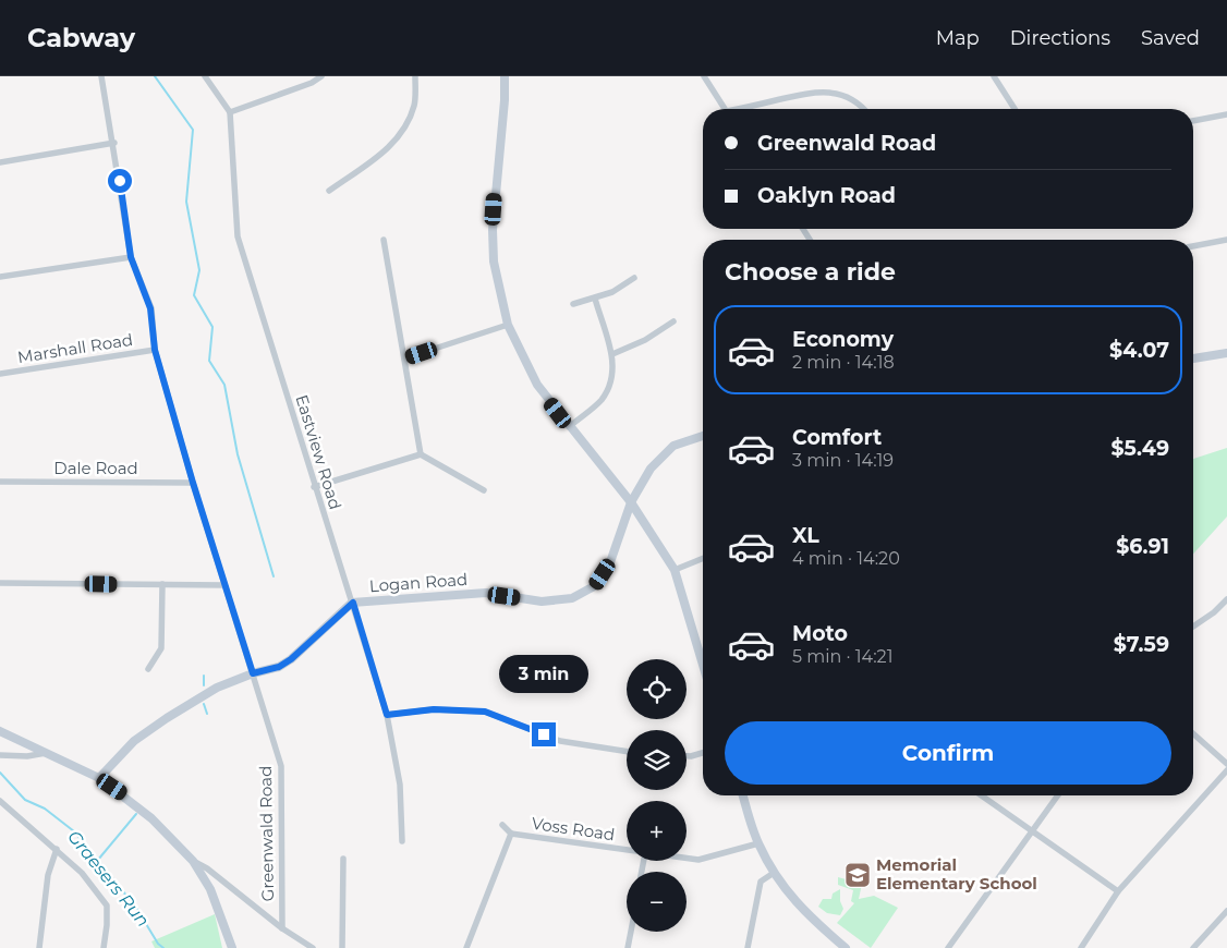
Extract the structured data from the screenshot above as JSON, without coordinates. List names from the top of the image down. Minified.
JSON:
{"streets":{"street":["Marshall Road","Eastview Road","Dale Road","Logan Road","Voss Road","Greenwald Road"]},"crossings":[["Marshall Road","Greenwald Road"],["Eastview Road","Logan Road"],["Dale Road","Greenwald Road"],["Logan Road","Greenwald Road"]],"water":["Graesers Run"],"places":{"school or university":["Memorial Elementary School"]},"page":{"header":"Cabway","nav":["Map","Directions","Saved"],"banner":["Greenwald Road","Oaklyn Road"],"heading":"Choose a ride","list":[{"name":"Economy","note":"2 min · 14:18","value":"$4.07"},{"name":"Comfort","note":"3 min · 14:19","value":"$5.49"},{"name":"XL","note":"4 min · 14:20","value":"$6.91"},{"name":"Moto","note":"5 min · 14:21","value":"$7.59"}],"bubble":"3 min","map_buttons":["+","−"],"buttons":"Confirm"}}
